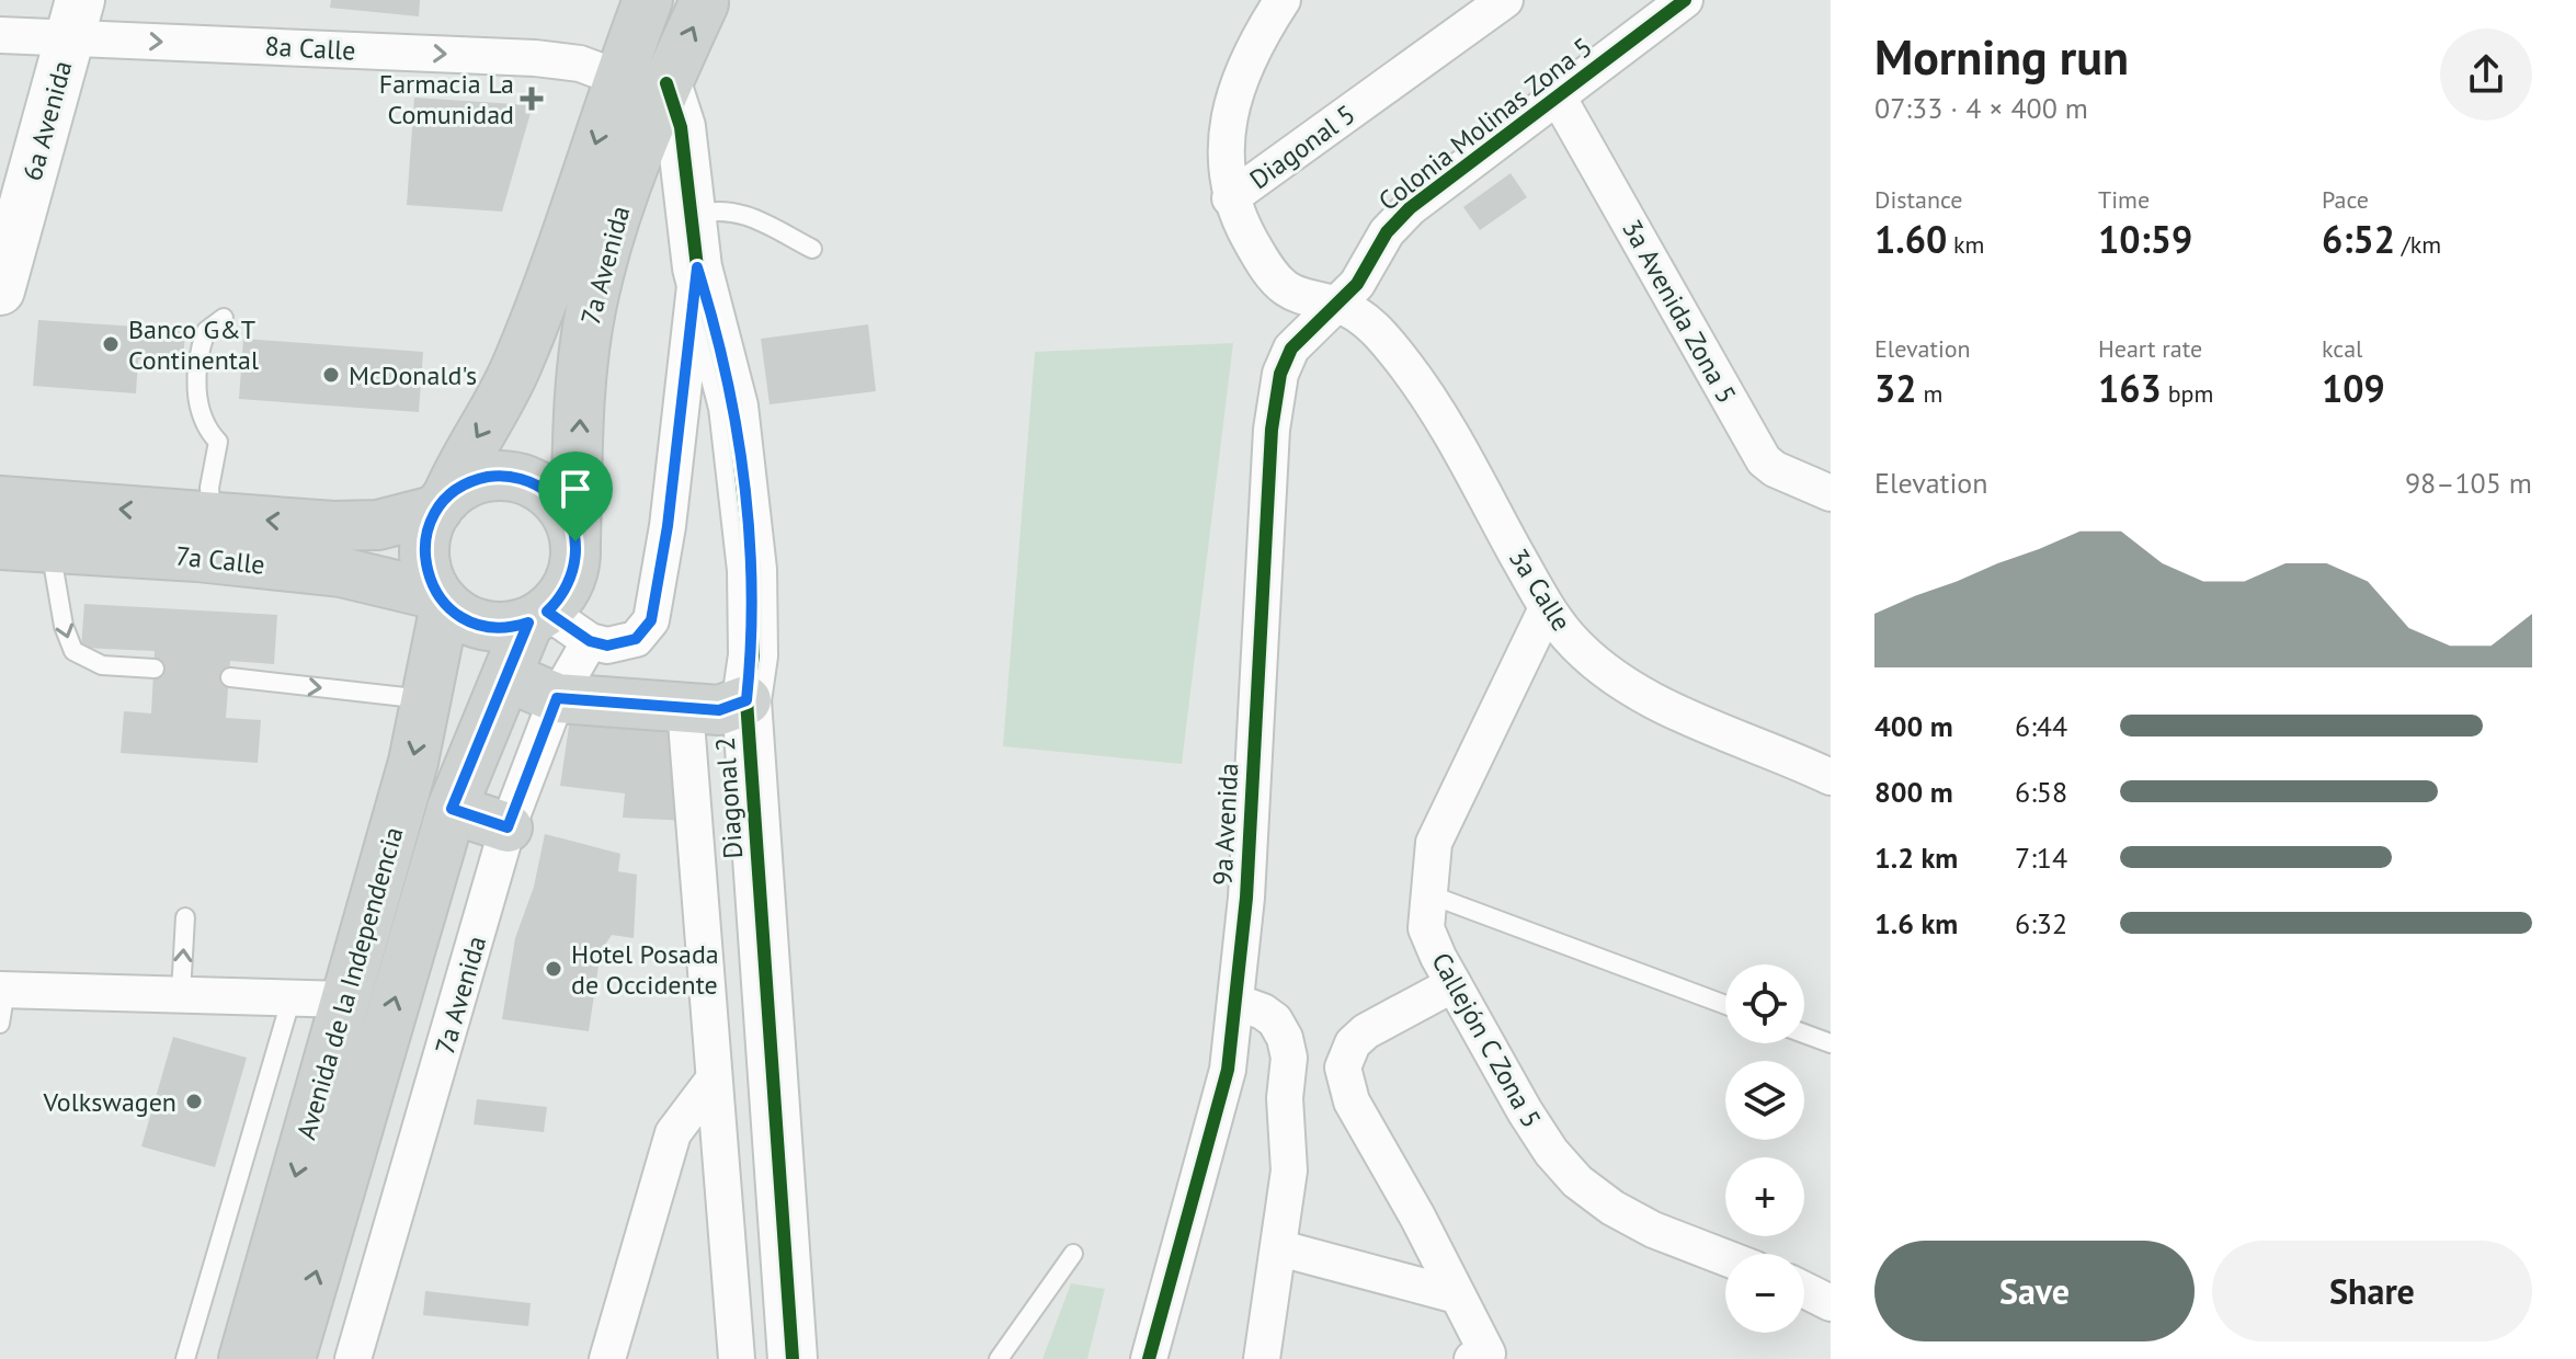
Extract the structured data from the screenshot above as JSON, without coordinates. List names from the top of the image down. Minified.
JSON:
{"streets":{"main road":["7a Avenida","7a Calle","Avenida de la Independencia"],"street":["8a Calle","6a Avenida","Colonia Molinas Zona 5","Diagonal 5","3a Avenida Zona 5","3a Calle","Diagonal 2","9a Avenida","Callejón C Zona 5"]},"crossings":[["8a Calle","6a Avenida"],["8a Calle","7a Avenida"],["Colonia Molinas Zona 5","Diagonal 5"],["Colonia Molinas Zona 5","3a Avenida Zona 5"],["Colonia Molinas Zona 5","3a Calle"],["Colonia Molinas Zona 5","9a Avenida"],["Diagonal 5","3a Calle"],["Diagonal 5","9a Avenida"],["7a Avenida","7a Calle"],["7a Avenida","Diagonal 2"],["7a Avenida","Avenida de la Independencia"],["7a Calle","Avenida de la Independencia"],["3a Calle","9a Avenida"],["3a Calle","Callejón C Zona 5"]],"one_way":["8a Calle"],"places":{"health":["Farmacia La Comunidad"],"other":["Banco G&T Continental","McDonald's","Hotel Posada de Occidente","Volkswagen"]},"page":{"heading":["Morning run","07:33 · 4 × 400 m"],"stats":[["Distance","1.60 km"],["Time","10:59"],["Pace","6:52 /km"],["Elevation","32 m"],["Heart rate","163 bpm"],["kcal","109"]],"chart":["Elevation","98–105 m"],"list":[{"name":"400 m","note":"6:44"},{"name":"800 m","note":"6:58"},{"name":"1.2 km","note":"7:14"},{"name":"1.6 km","note":"6:32"}],"map_buttons":["+","−"],"buttons":["Save","Share"]}}
